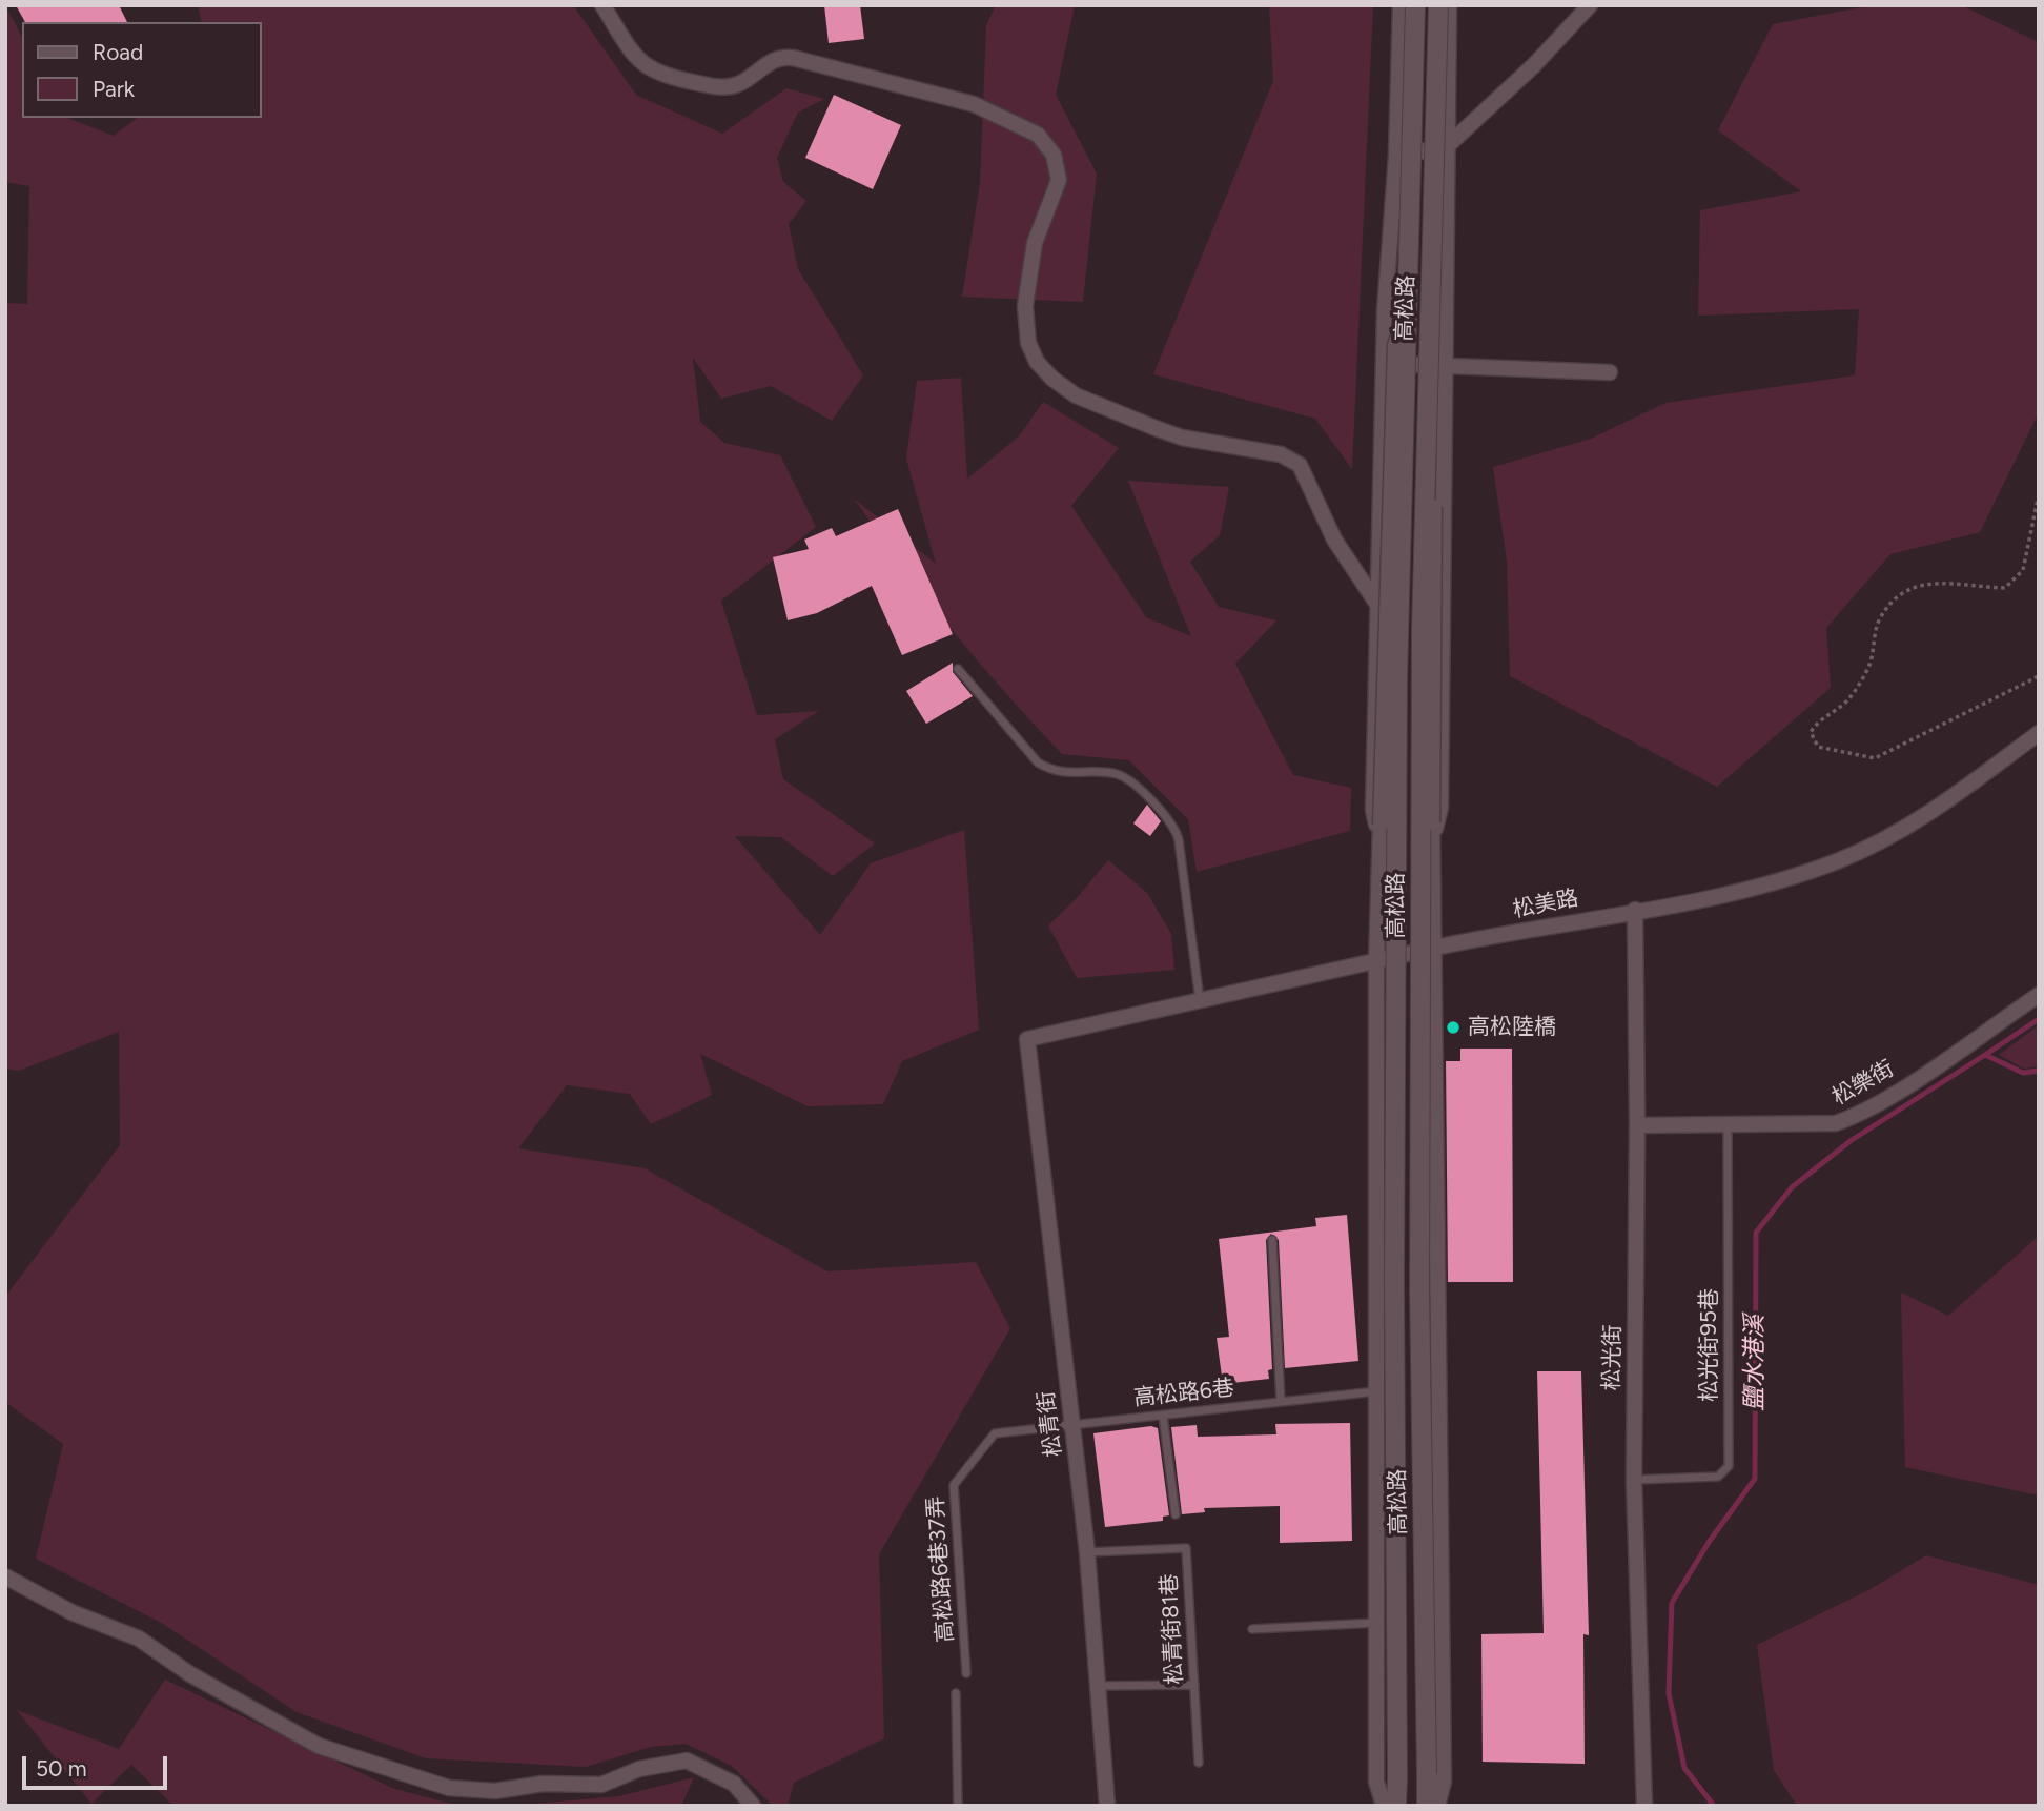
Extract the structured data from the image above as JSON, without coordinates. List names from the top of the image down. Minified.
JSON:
{"streets":{"street":["高松路","松美路","松樂街","松光街","松青街"],"lane":["松光街95巷","高松路6巷","高松路6巷37弄","松青街81巷"]},"crossings":[["高松路","松美路"],["高松路","高松路6巷"],["松美路","松光街"],["松美路","松青街"],["松樂街","松光街95巷"],["松樂街","松光街"],["松光街95巷","松光街"],["高松路6巷","松青街"],["高松路6巷","高松路6巷37弄"],["松青街","松青街81巷"]],"water":["鹽水港溪"],"places":["高松陸橋"],"legend":["Road","Park"],"scale_bar":"50 m"}
